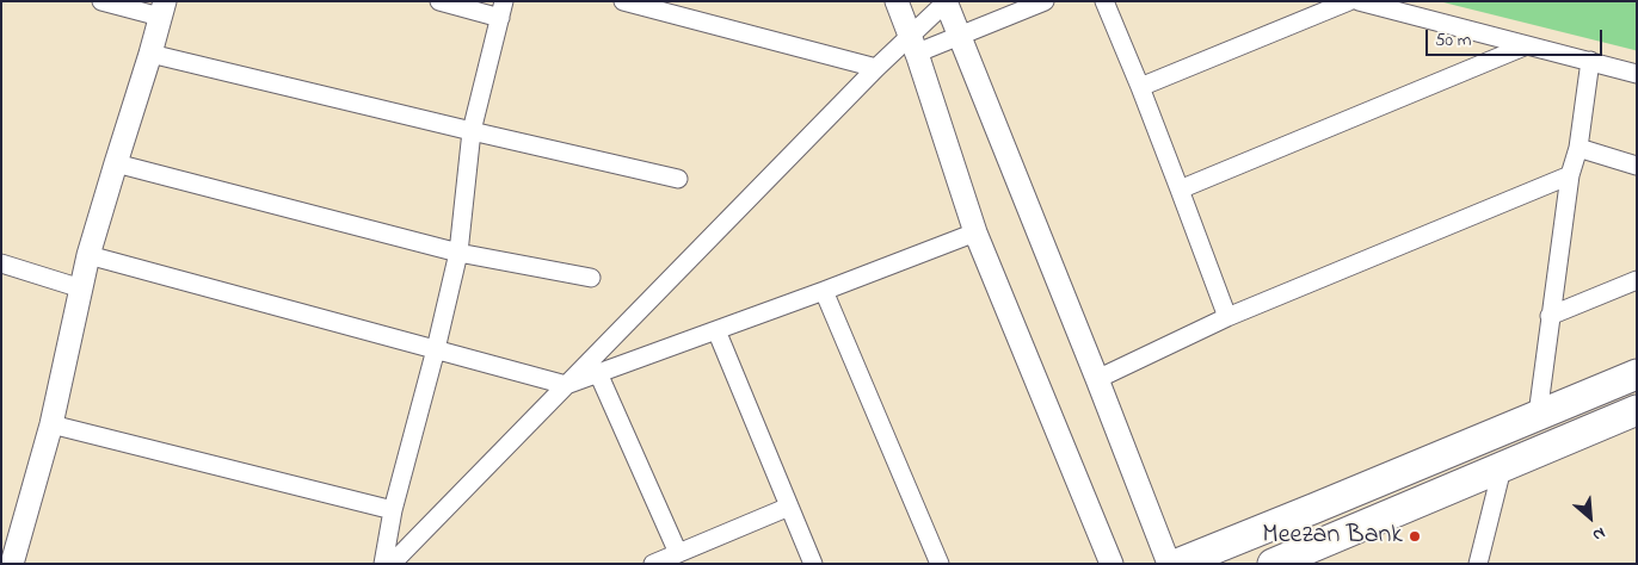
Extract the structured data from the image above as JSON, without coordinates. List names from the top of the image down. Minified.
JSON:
{"places":["Meezan Bank"],"scale_bar":"50 m","north":"bottom right"}
